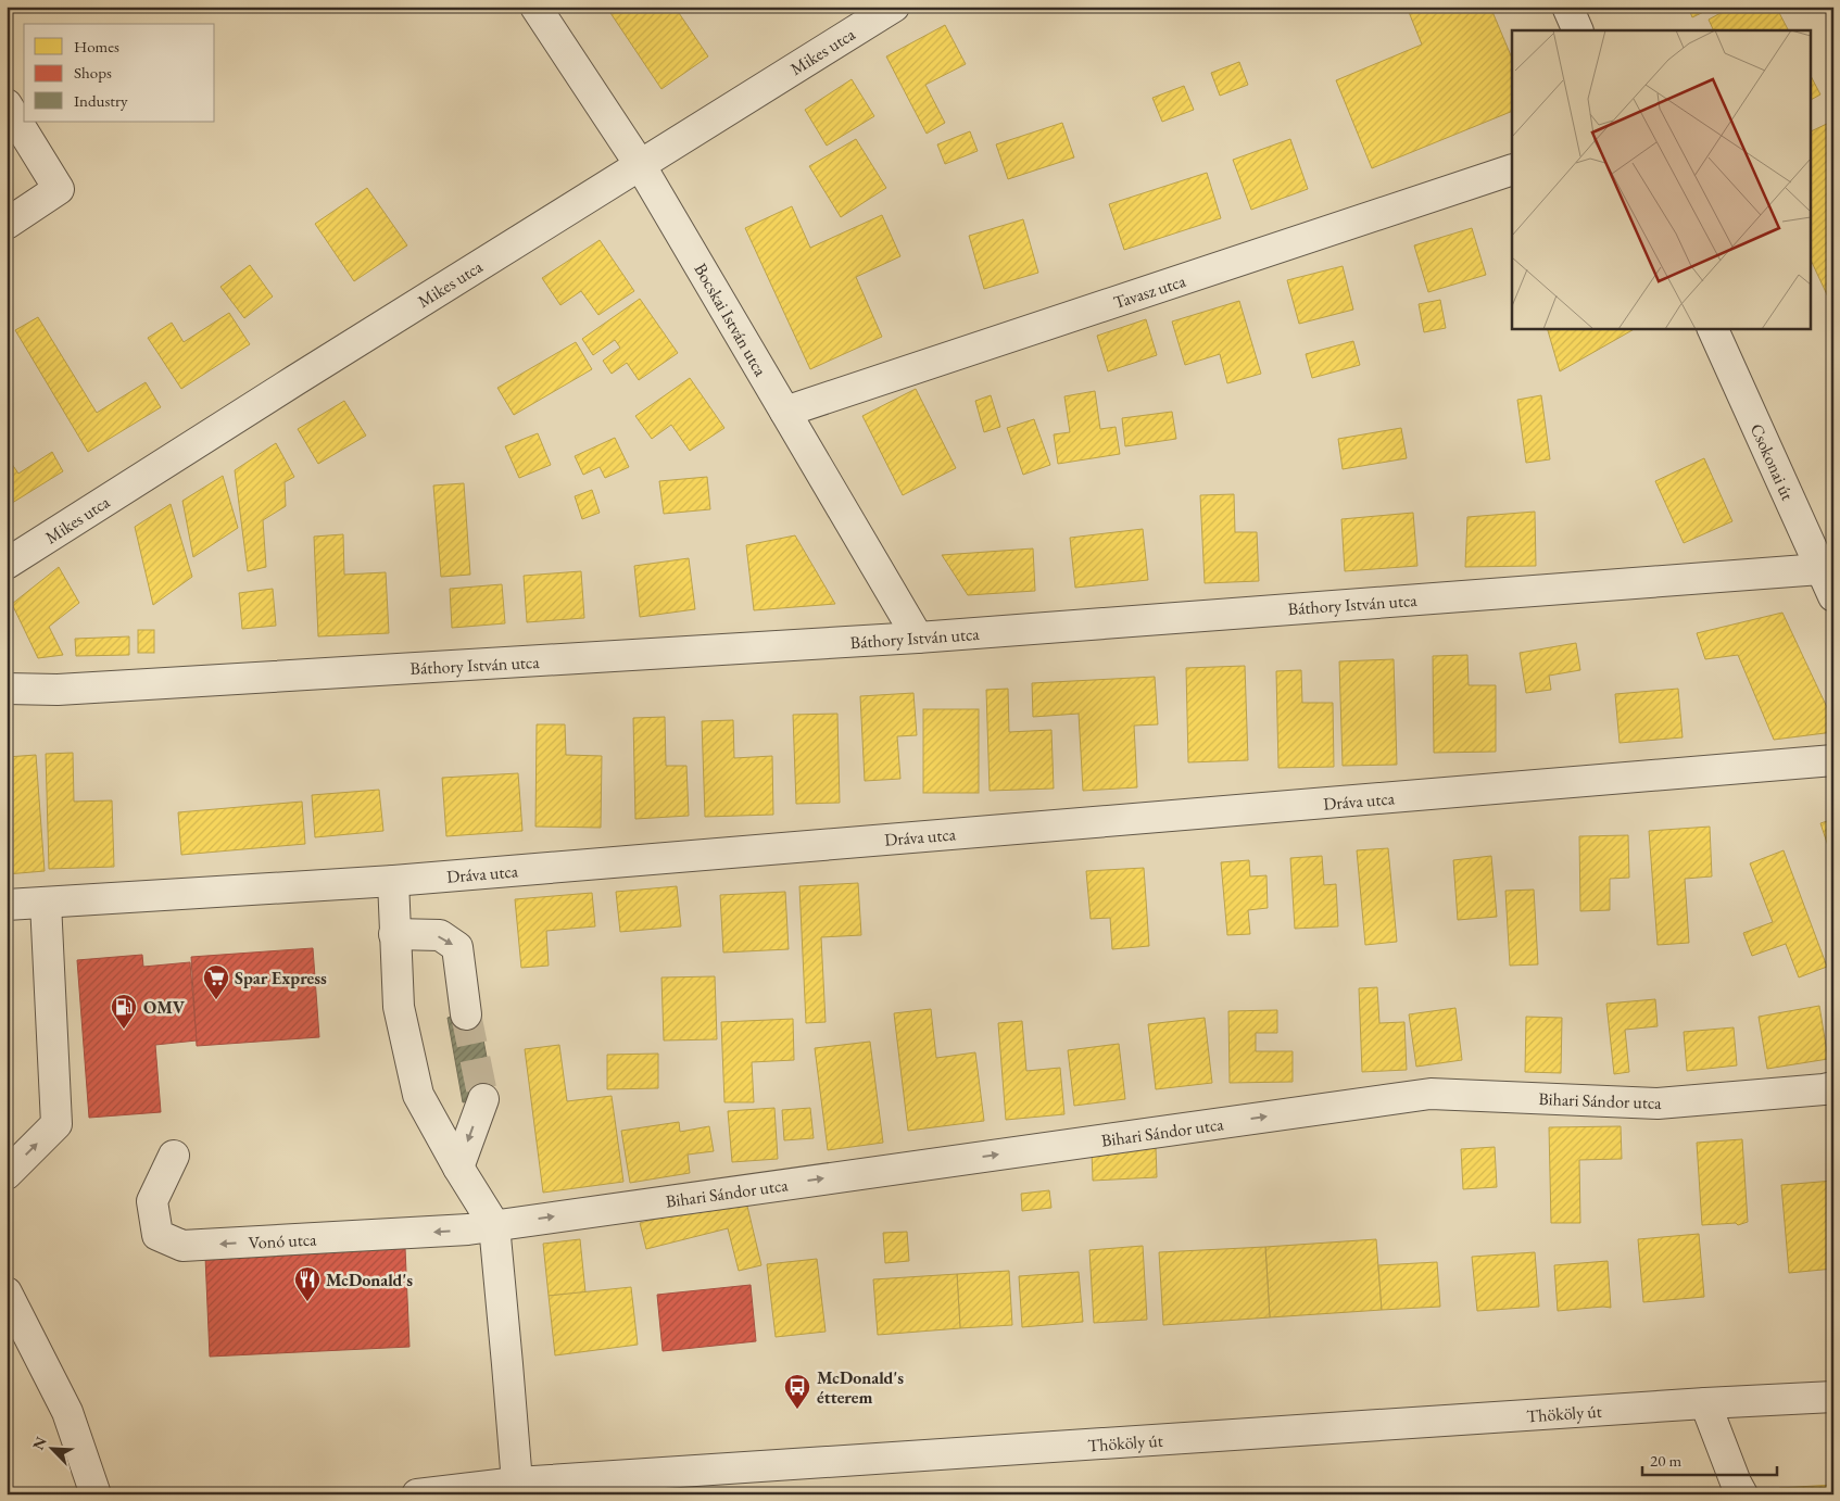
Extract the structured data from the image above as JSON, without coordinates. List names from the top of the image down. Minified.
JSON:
{"streets":{"street":["Mikes utca","Tavasz utca","Bocskai István utca","Csokonai út","Báthory István utca","Dráva utca","Bihari Sándor utca","Vonó utca","Thököly út"]},"crossings":[["Mikes utca","Bocskai István utca"],["Tavasz utca","Bocskai István utca"],["Bocskai István utca","Báthory István utca"],["Csokonai út","Báthory István utca"],["Bihari Sándor utca","Vonó utca"]],"one_way":["Bihari Sándor utca"],"places":{"supermarket":["Spar Express"],"fuel station":["OMV"],"restaurant":["McDonald's"],"bus stop":["McDonald's étterem"]},"legend":["Homes","Shops","Industry"],"scale_bar":"20 m","north":"top left"}
